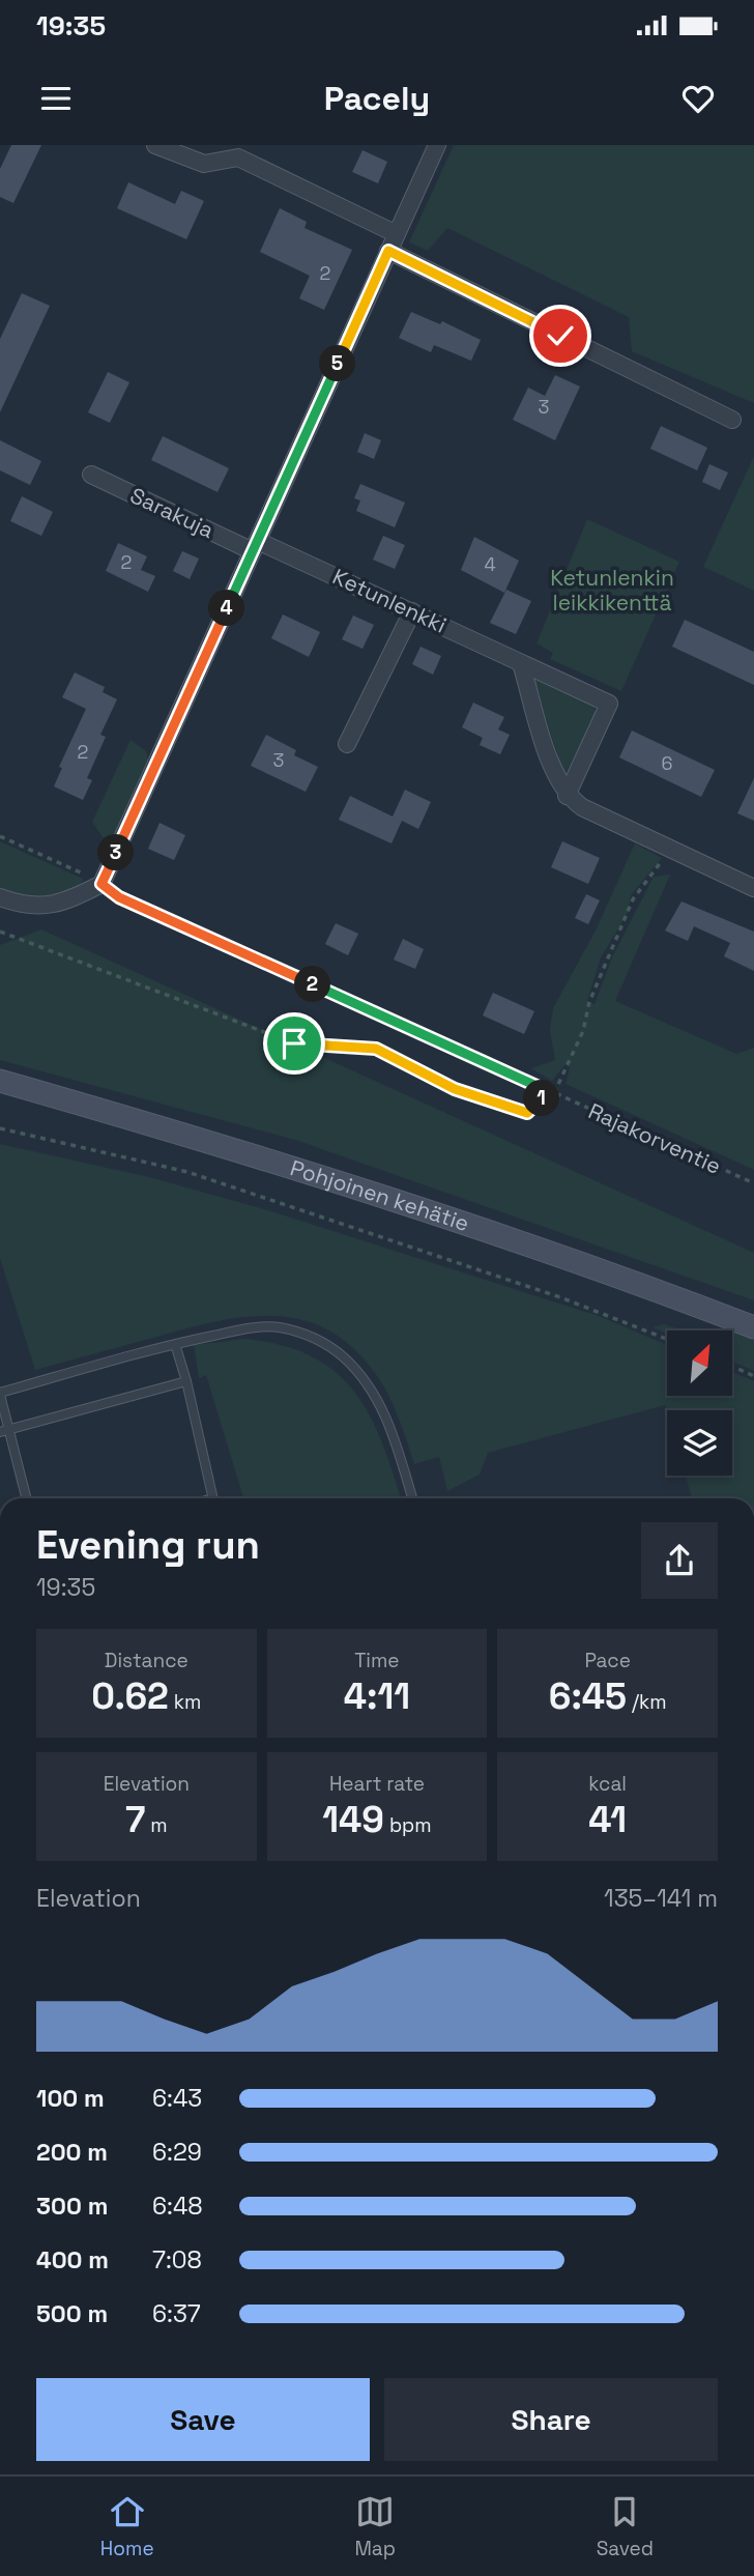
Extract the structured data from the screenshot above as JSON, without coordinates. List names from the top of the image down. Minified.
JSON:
{"streets":{"main road":["Pohjoinen kehätie"],"street":["Sarakuja","Ketunlenkki"],"path":["Rajakorventie"]},"crossings":[["Sarakuja","Ketunlenkki"]],"parks":["Ketunlenkin leikkikenttä"],"house_numbers":["2","3","2","4","2","3","6"],"north":"top right","page":{"status":"19:35","header":"Pacely","pins":["5","4","3","2","1"],"heading":["Evening run","19:35"],"stats":[["Distance","0.62 km"],["Time","4:11"],["Pace","6:45 /km"],["Elevation","7 m"],["Heart rate","149 bpm"],["kcal","41"]],"chart":["Elevation","135–141 m"],"list":[{"name":"100 m","note":"6:43"},{"name":"200 m","note":"6:29"},{"name":"300 m","note":"6:48"},{"name":"400 m","note":"7:08"},{"name":"500 m","note":"6:37"}],"buttons":["Save","Share"],"tabs":["Home","Map","Saved"]}}
